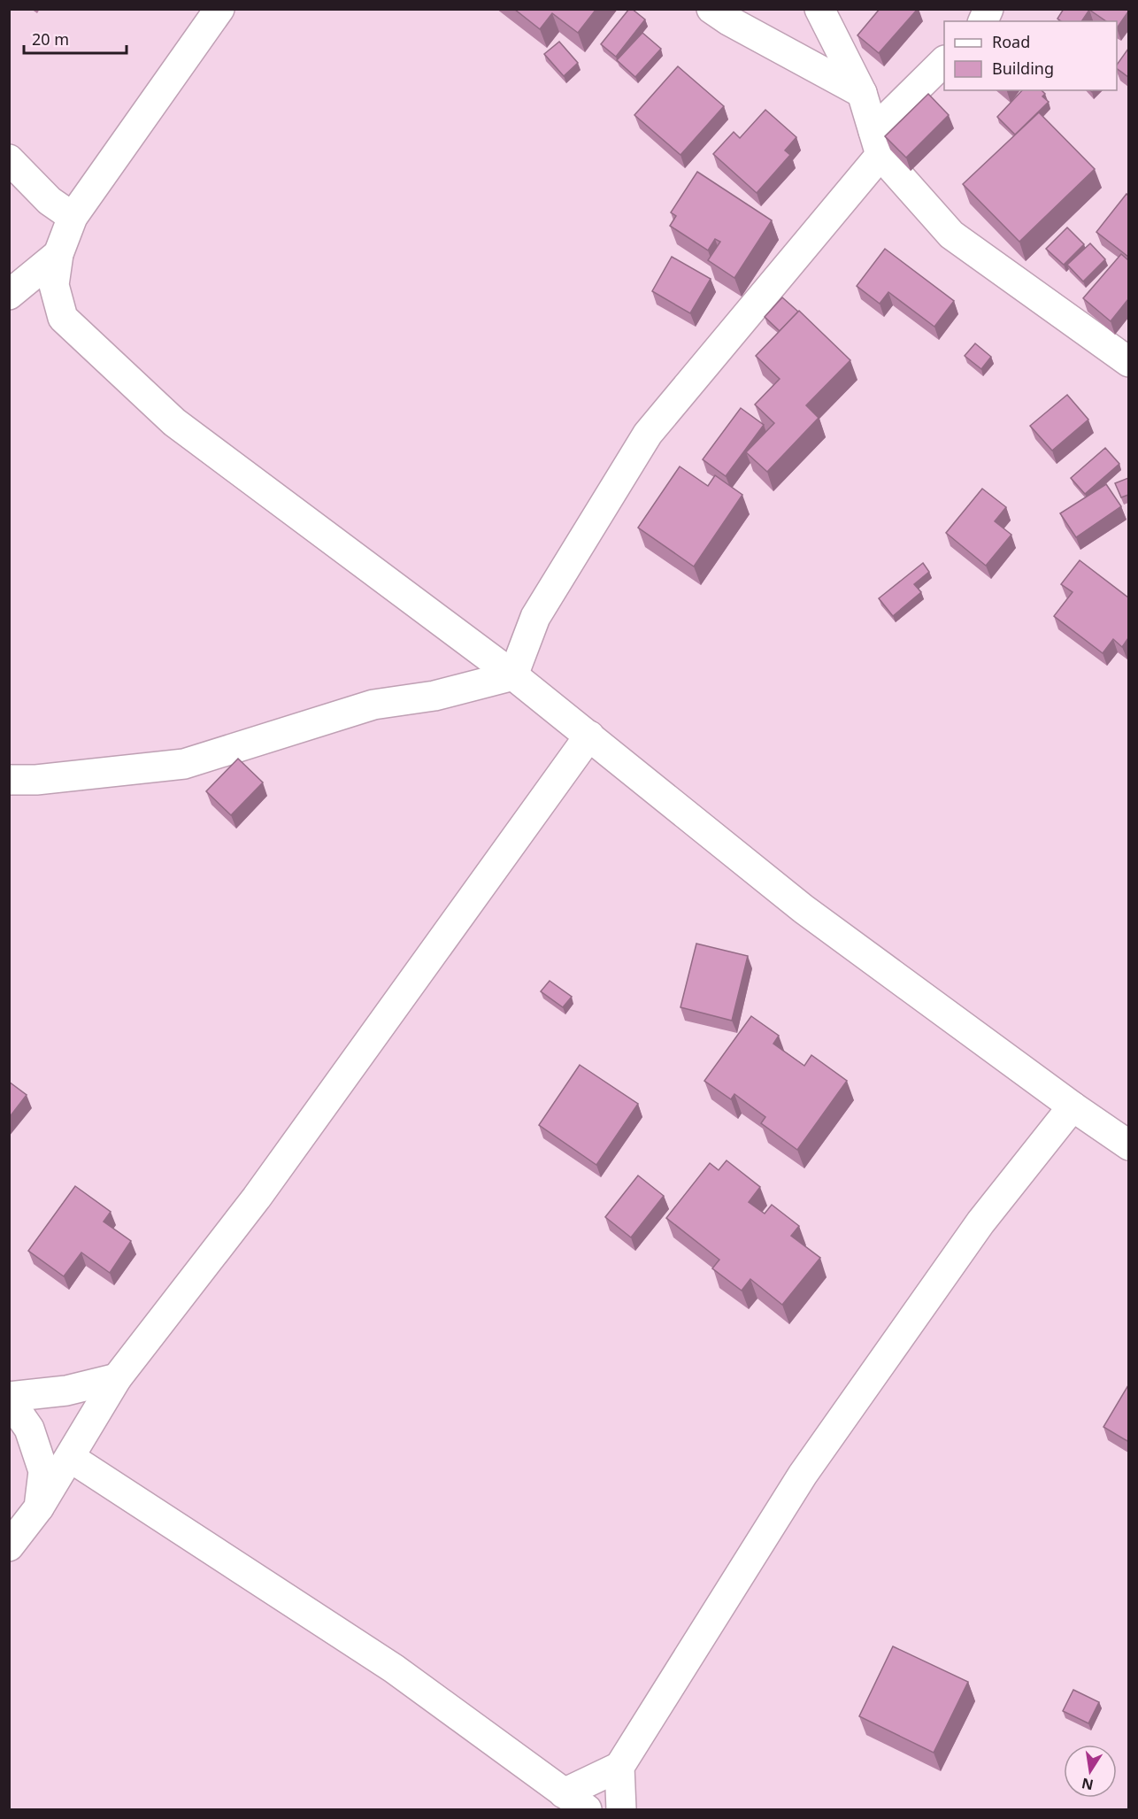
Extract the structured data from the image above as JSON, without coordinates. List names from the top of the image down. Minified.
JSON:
{"legend":["Road","Building"],"scale_bar":"20 m","north":"bottom"}
